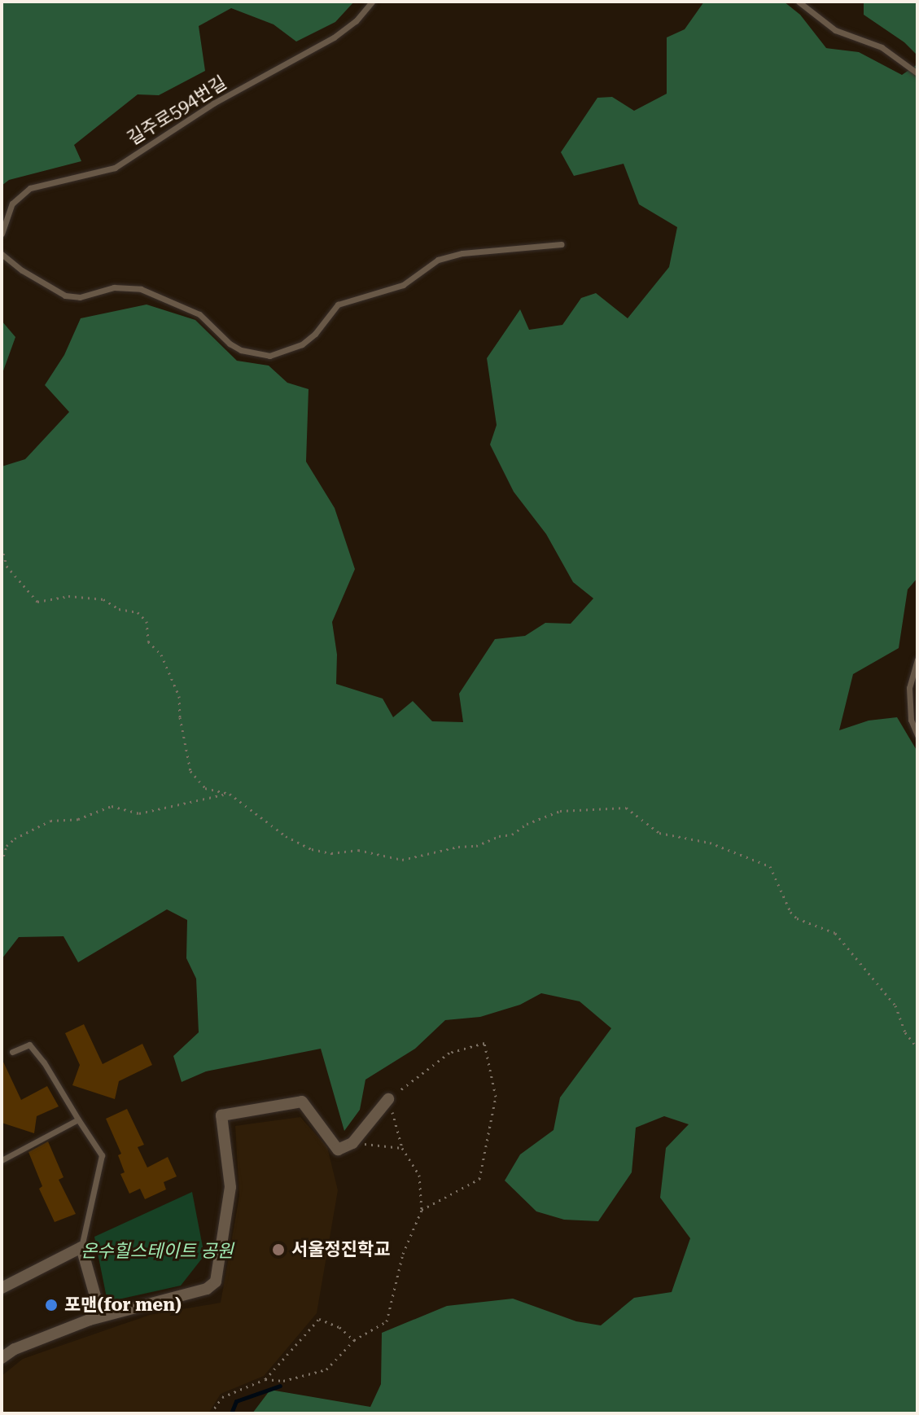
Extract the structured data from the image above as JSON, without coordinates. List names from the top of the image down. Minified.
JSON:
{"streets":{"lane":["길주로594번길"]},"parks":["온수힐스테이트 공원"],"places":["서울정진학교","포맨(for men)"]}
